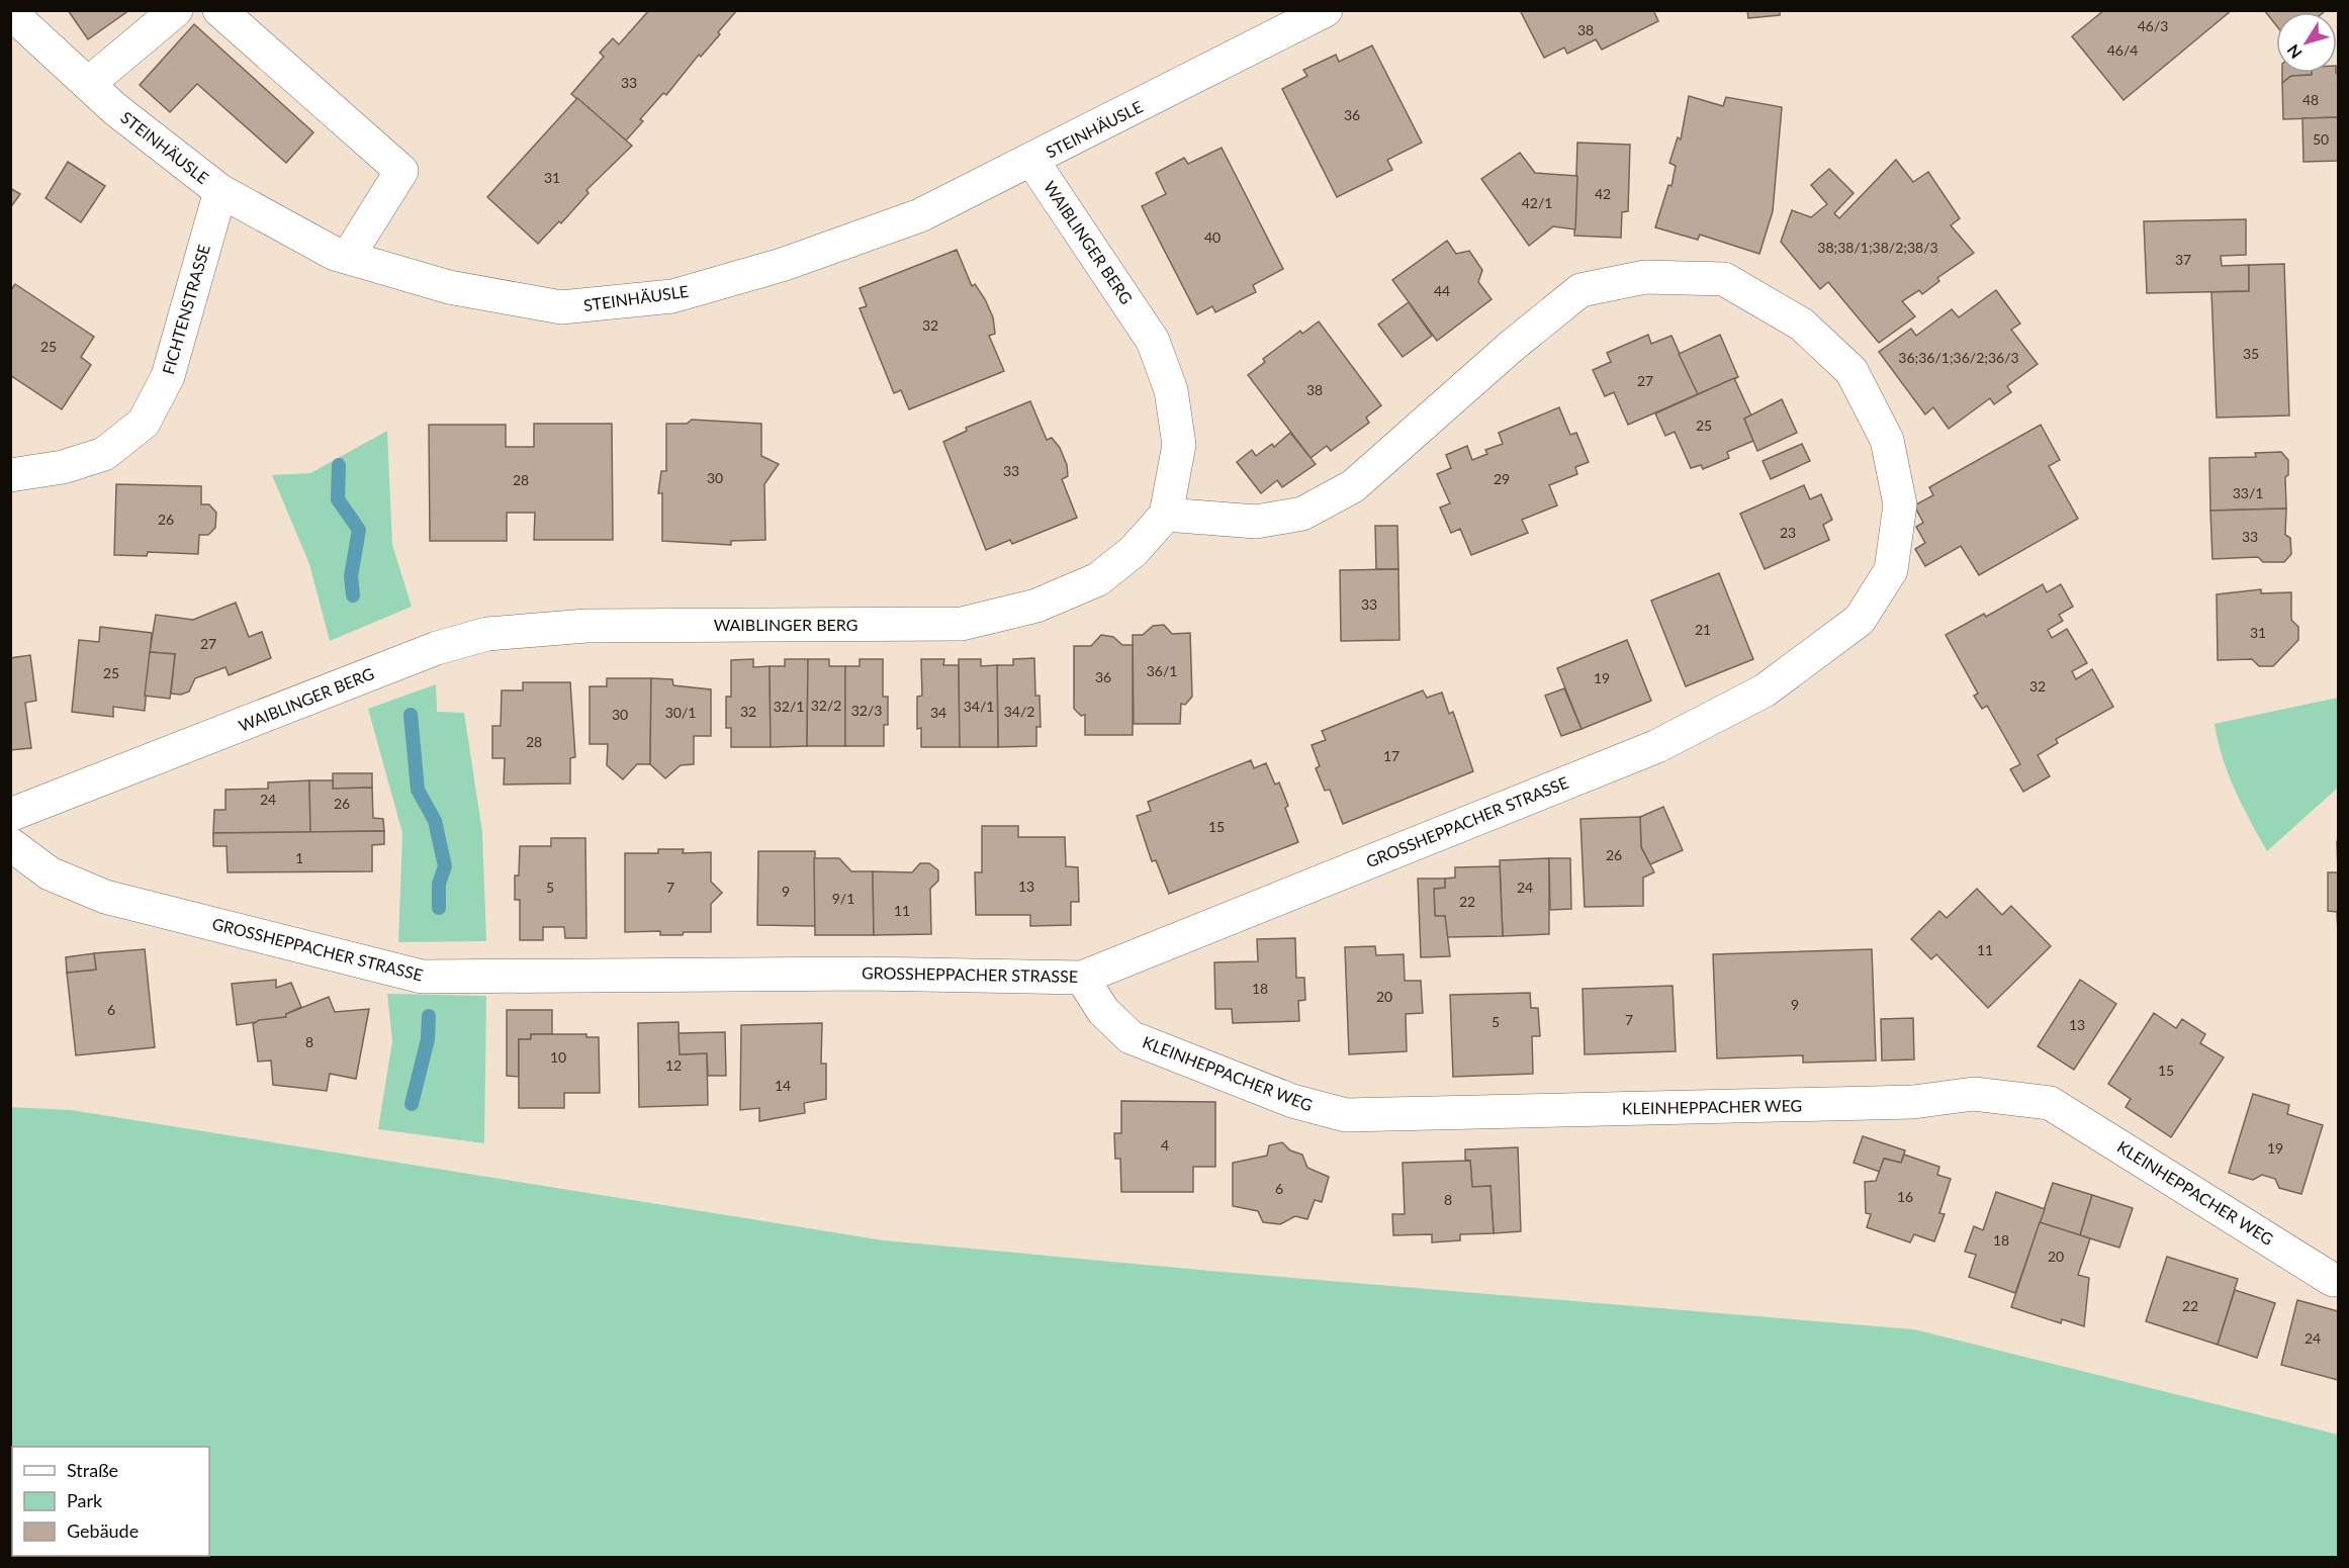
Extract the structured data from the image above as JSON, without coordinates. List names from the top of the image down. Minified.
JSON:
{"streets":{"street":["STEINHÄUSLE","WAIBLINGER BERG","FICHTENSTRASSE","GROSSHEPPACHER STRASSE","KLEINHEPPACHER WEG"]},"crossings":[["STEINHÄUSLE","WAIBLINGER BERG"],["STEINHÄUSLE","FICHTENSTRASSE"],["WAIBLINGER BERG","GROSSHEPPACHER STRASSE"],["GROSSHEPPACHER STRASSE","KLEINHEPPACHER WEG"]],"house_numbers":["46/3","38","46/4","33","48","36","50","31","42","42/1","40","38;38/1;38/2;38/3","37","44","32","25","35","36;36/1;36/2;36/3","27","38","25","33","30","29","28","33/1","26","23","33","33","21","31","27","36/1","25","36","19","32","32/2","32/1","34/1","32/3","32","34/2","30/1","34","30","28","17","24","26","15","26","1","13","5","7","24","9","9/1","22","11","11","18","20","9","6","7","5","13","8","10","12","15","14","4","19","6","16","8","18","20","22","24"],"legend":["Straße","Park","Gebäude"],"north":"bottom left"}
